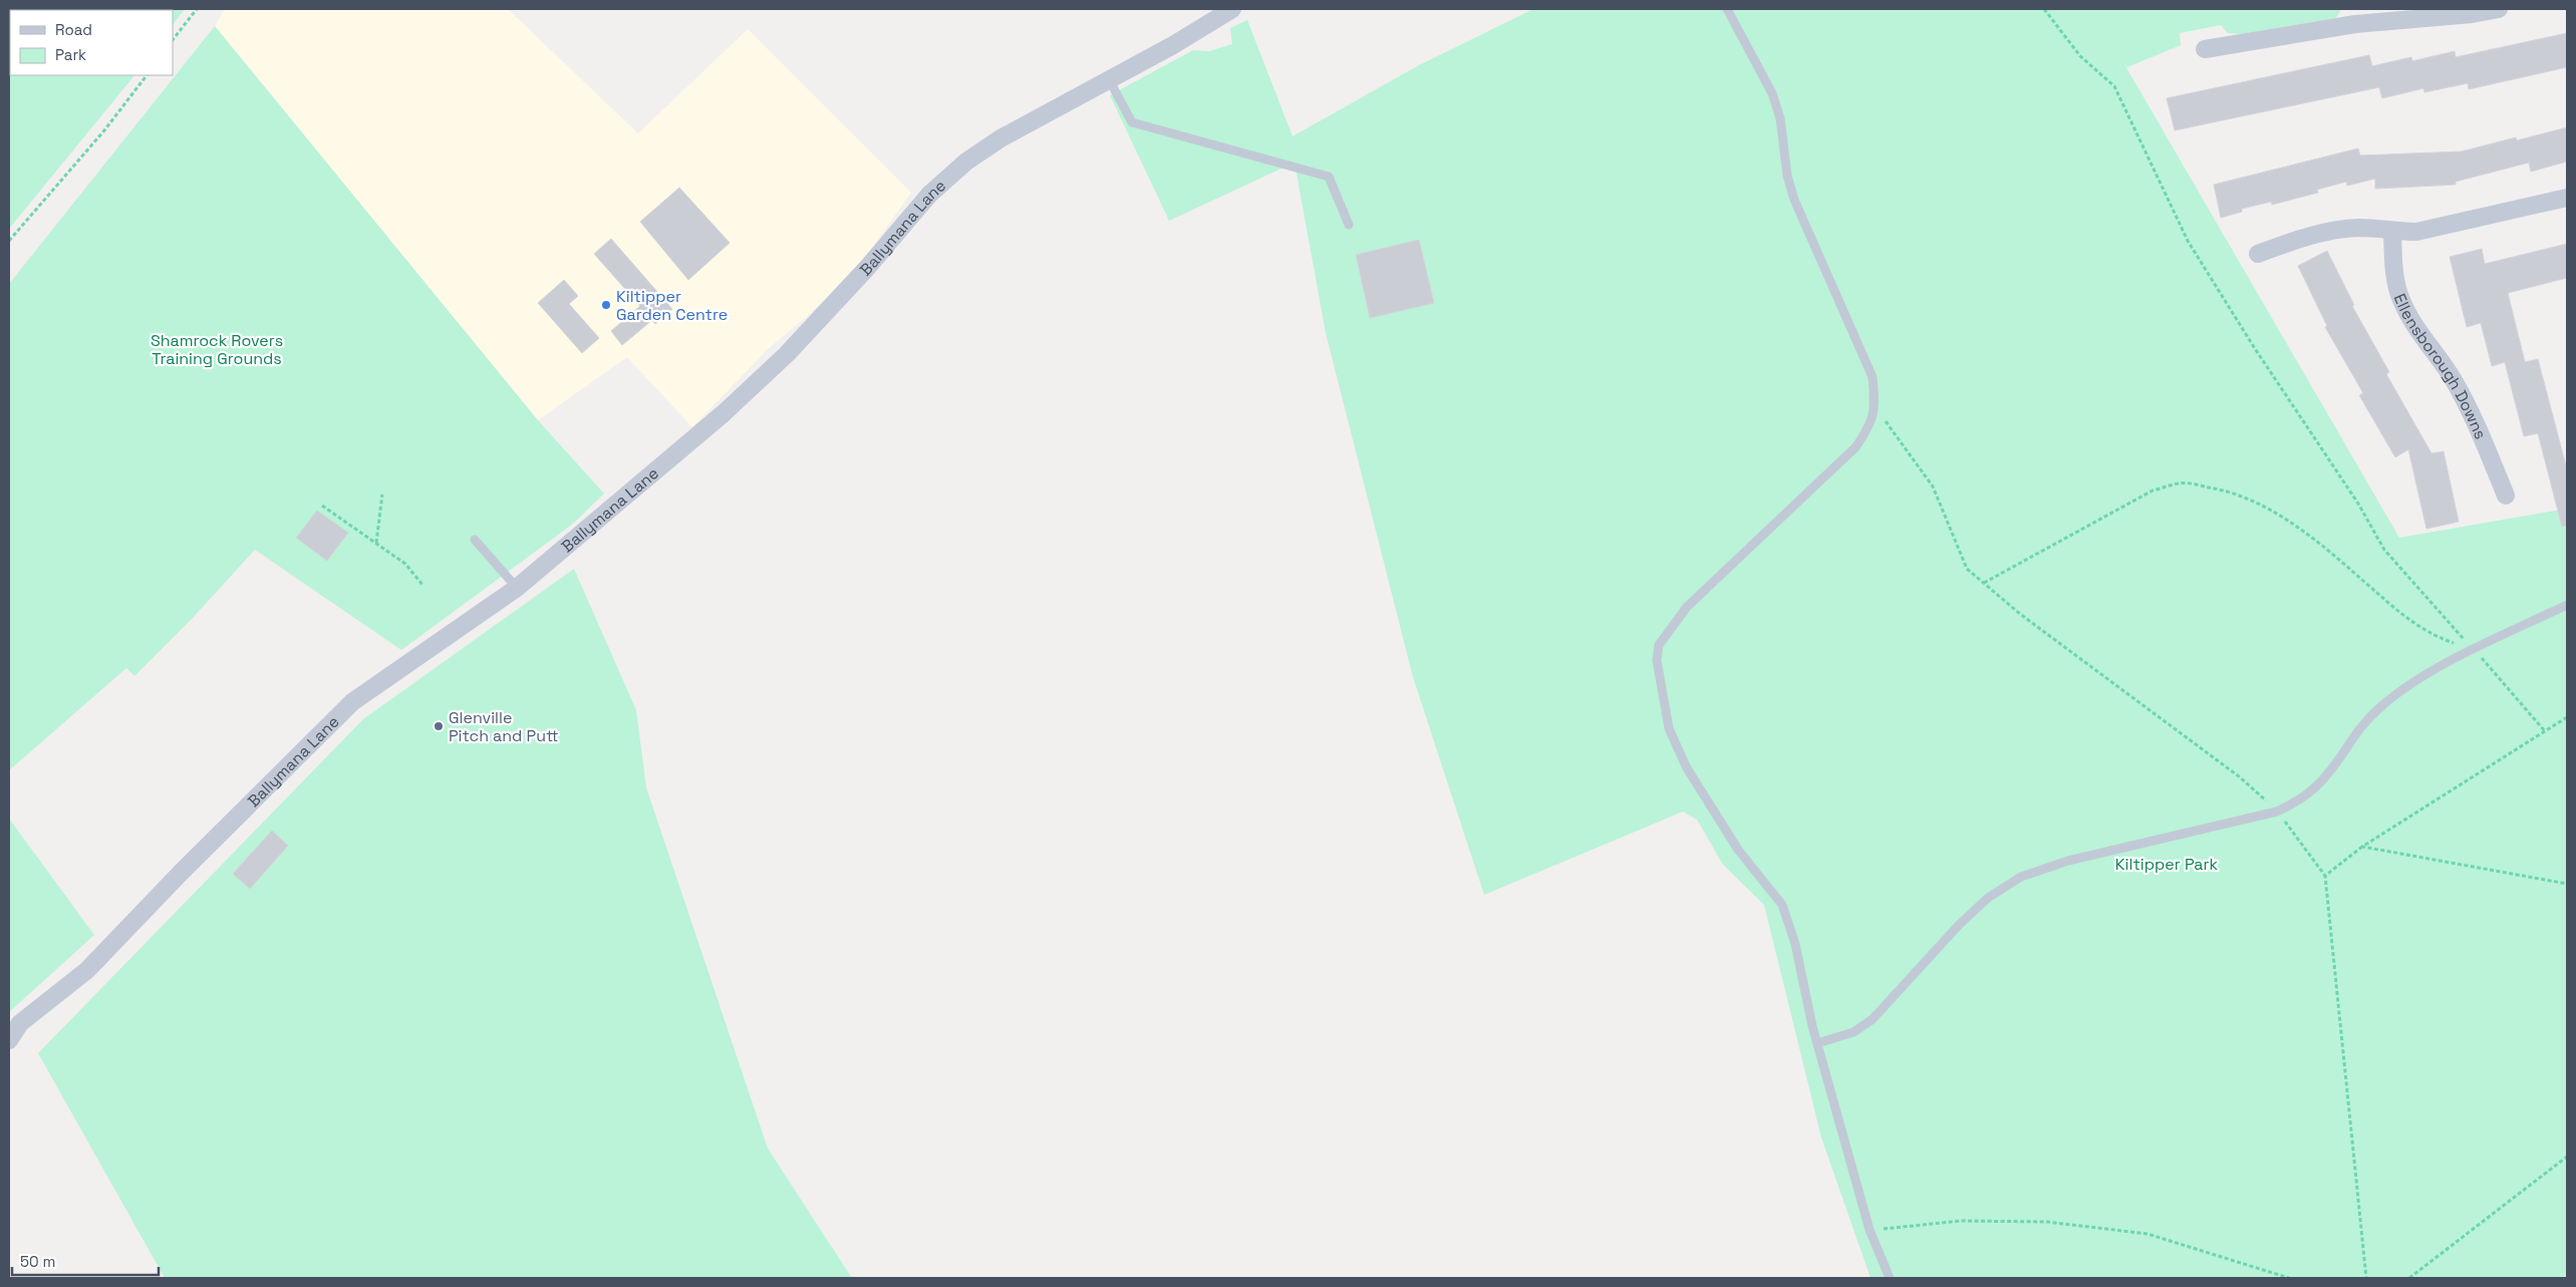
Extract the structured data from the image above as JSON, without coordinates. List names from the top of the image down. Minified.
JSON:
{"streets":{"street":["Ballymana Lane","Ellensborough Downs"]},"parks":["Shamrock Rovers Training Grounds","Kiltipper Park"],"places":["Kiltipper Garden Centre","Glenville Pitch and Putt"],"legend":["Road","Park"],"scale_bar":"50 m"}
